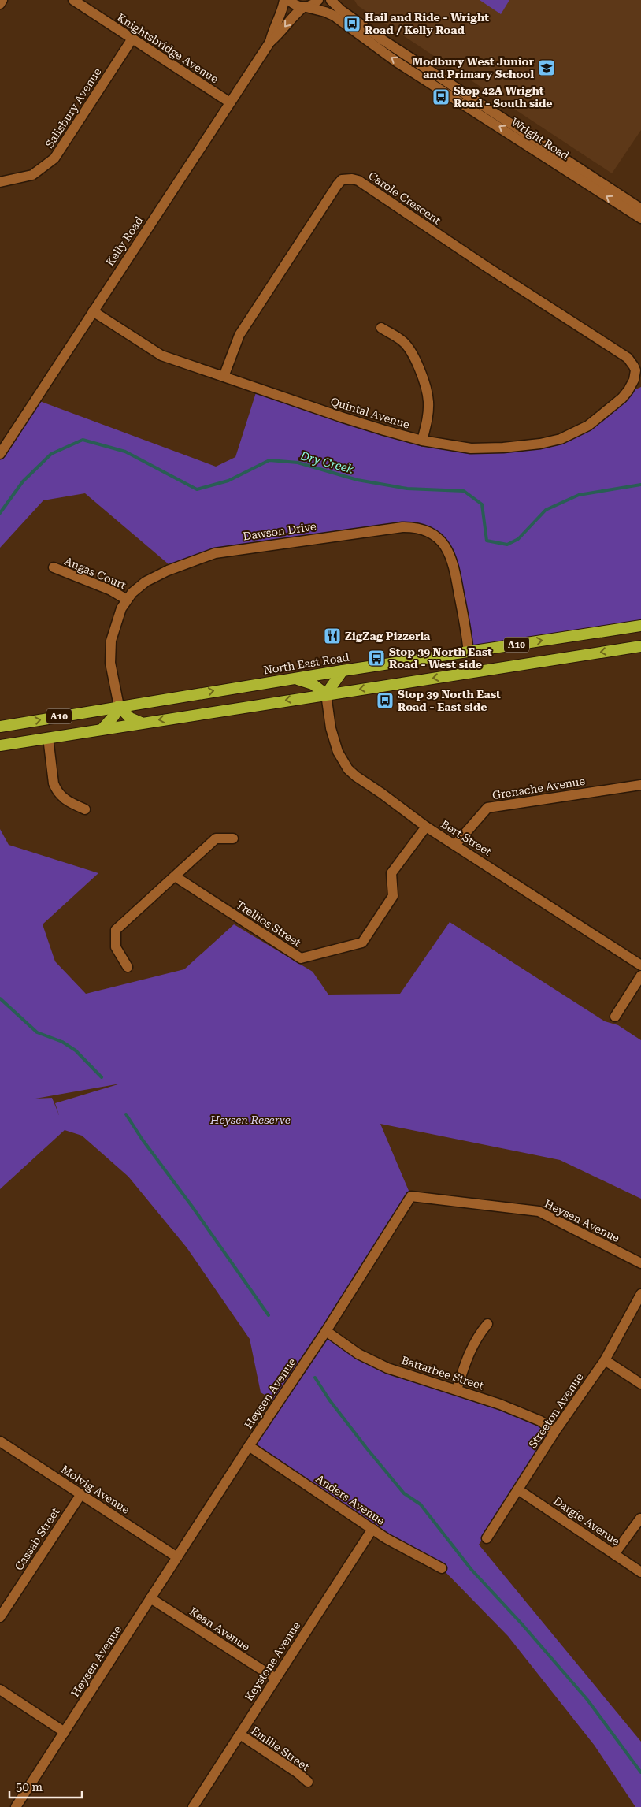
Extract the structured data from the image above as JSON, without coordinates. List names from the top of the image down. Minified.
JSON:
{"streets":{"highway":["A10","North East Road"],"street":["Knightsbridge Avenue","Salisbury Avenue","Wright Road","Carole Crescent","Kelly Road","Quintal Avenue","Dawson Drive","Angas Court","Grenache Avenue","Bert Street","Trellios Street","Heysen Avenue","Battarbee Street","Streeton Avenue","Molvig Avenue","Anders Avenue","Dargie Avenue","Cassab Street","Kean Avenue","Keystone Avenue","Emilie Street"]},"crossings":[["Knightsbridge Avenue","Salisbury Avenue"],["Knightsbridge Avenue","Kelly Road"],["Wright Road","Kelly Road"],["Carole Crescent","Quintal Avenue"],["Kelly Road","Quintal Avenue"],["Dawson Drive","Angas Court"],["Dawson Drive","North East Road"],["A10","Bert Street"],["Grenache Avenue","Bert Street"],["Bert Street","Trellios Street"],["Heysen Avenue","Battarbee Street"],["Heysen Avenue","Molvig Avenue"],["Heysen Avenue","Anders Avenue"],["Heysen Avenue","Kean Avenue"],["Battarbee Street","Streeton Avenue"],["Streeton Avenue","Dargie Avenue"],["Molvig Avenue","Cassab Street"],["Anders Avenue","Keystone Avenue"],["Kean Avenue","Keystone Avenue"],["Keystone Avenue","Emilie Street"]],"water":["Dry Creek"],"parks":["Heysen Reserve"],"places":{"bus stop":["Hail and Ride - Wright Road / Kelly Road","Stop 42A Wright Road - South side","Stop 39 North East Road - West side","Stop 39 North East Road - East side"],"school or university":["Modbury West Junior and Primary School"],"restaurant":["ZigZag Pizzeria"]},"scale_bar":"50 m"}
